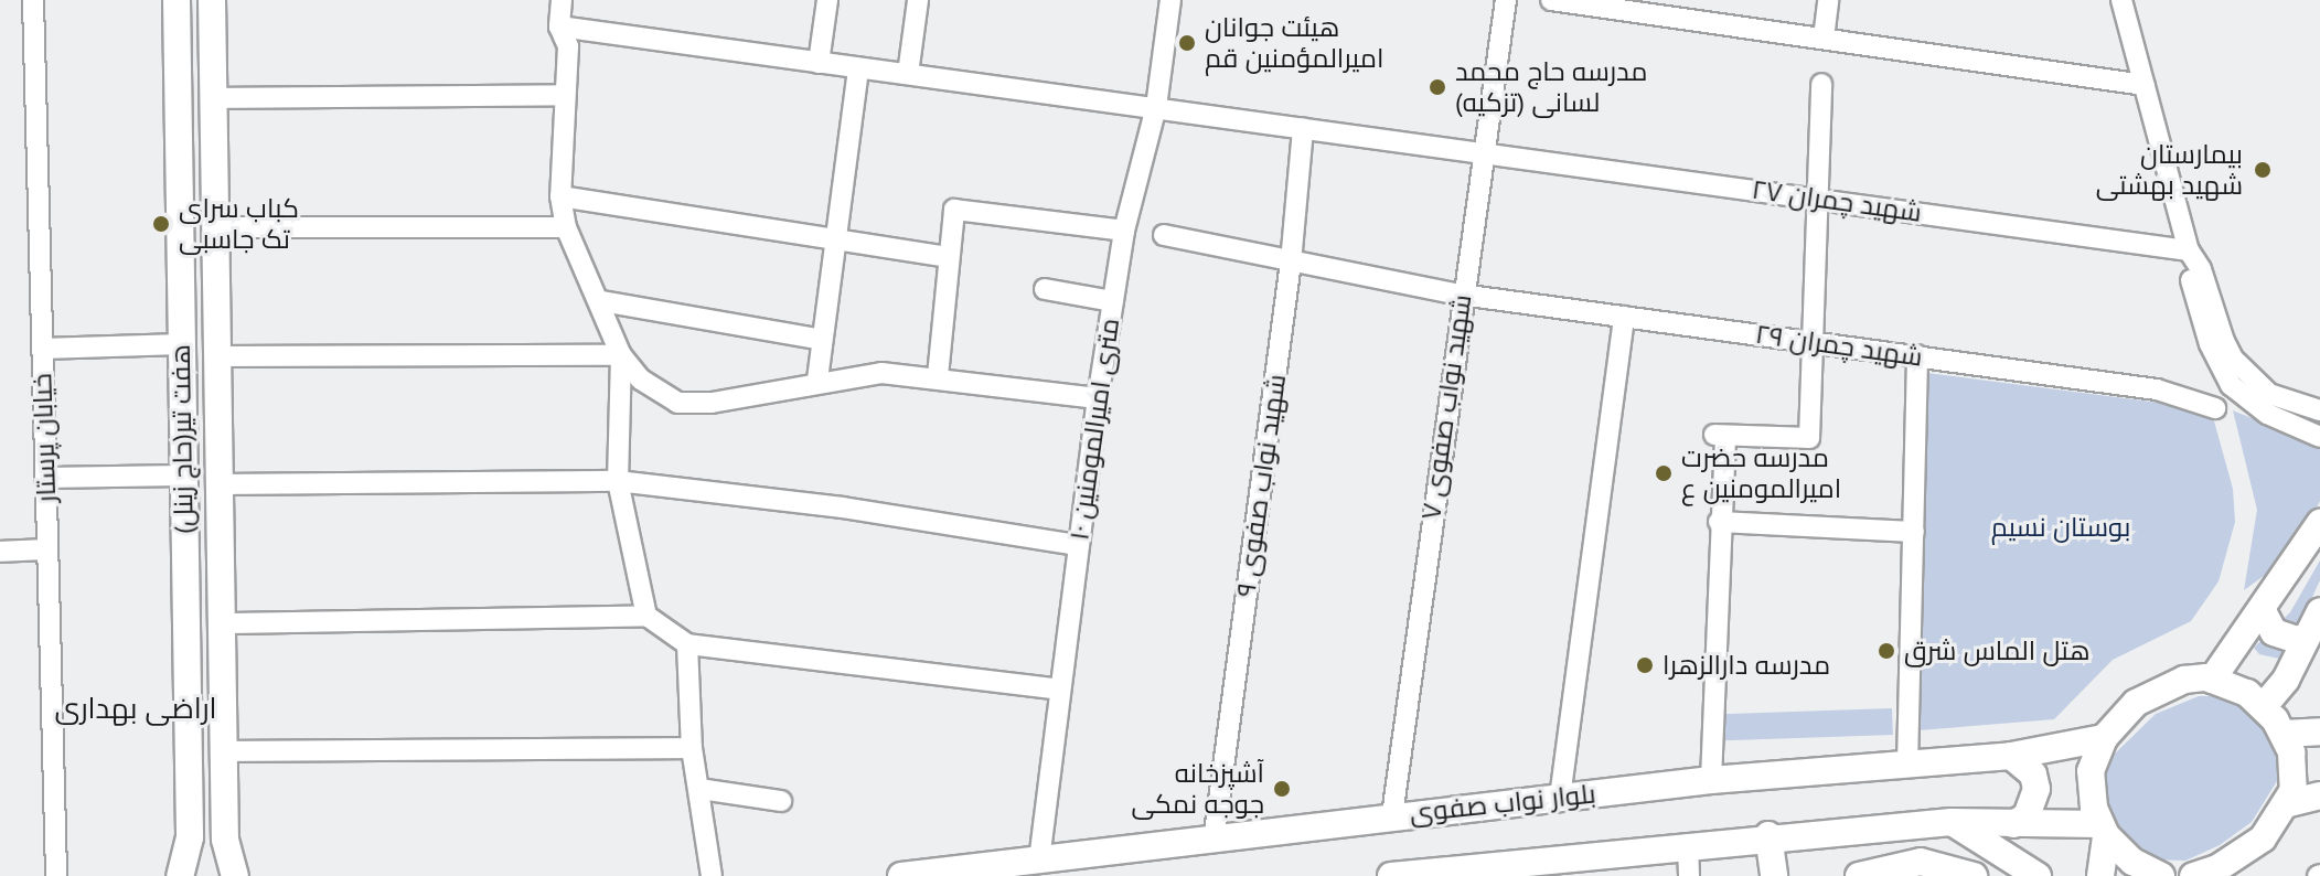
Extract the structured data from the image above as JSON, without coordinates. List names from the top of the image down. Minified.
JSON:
{"streets":{"main road":["هفت تیر(حاج زینل)","بلوار نواب صفوی"],"street":["شهید چمران ۲۷","شهید چمران ۲۹","شهید نواب صفوی ۷","۱۰ متری امیرالمومنین","خیابان پرستار","شهید نواب صفوی ۹"]},"crossings":[["شهید چمران ۲۷","شهید نواب صفوی ۷"],["شهید چمران ۲۷","۱۰ متری امیرالمومنین"],["شهید چمران ۲۷","شهید نواب صفوی ۹"],["شهید چمران ۲۹","شهید نواب صفوی ۷"],["شهید چمران ۲۹","شهید نواب صفوی ۹"],["شهید نواب صفوی ۷","بلوار نواب صفوی"],["۱۰ متری امیرالمومنین","بلوار نواب صفوی"],["شهید نواب صفوی ۹","بلوار نواب صفوی"]],"districts":["اراضی بهداری"],"parks":["بوستان نسیم"],"places":["هیئت جوانان امیرالمؤمنین قم","مدرسه حاج محمد لسانی (تزکیه)","بیمارستان شهید بهشتی","کباب سرای تک جاسبی","مدرسه حضرت امیرالمومنین ع","هتل الماس شرق","مدرسه دارالزهرا","آشپزخانه جوجه نمکی"]}
